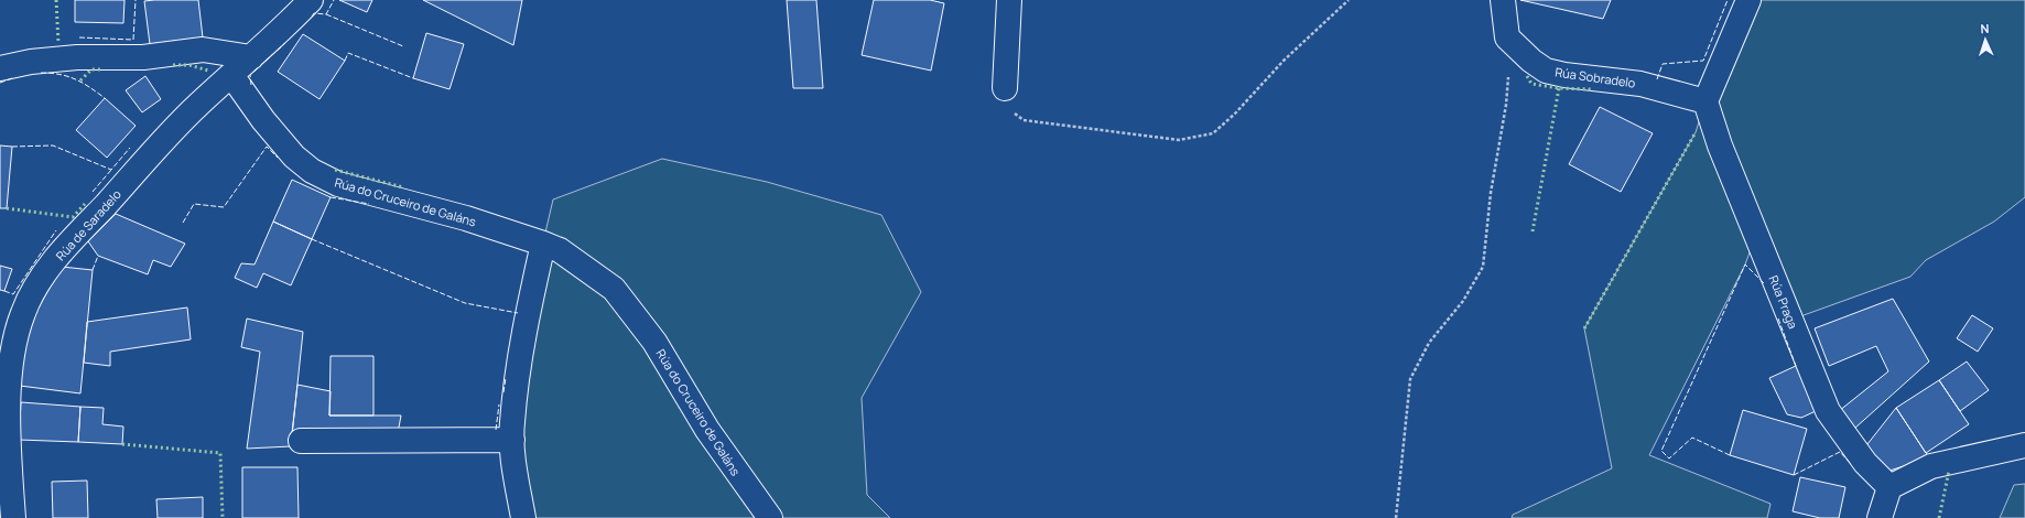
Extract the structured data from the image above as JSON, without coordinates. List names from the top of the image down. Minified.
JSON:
{"streets":{"street":["Rúa Sobradelo","Rúa do Cruceiro de Galáns","Rúa de Saradelo","Rúa Praga"]},"crossings":[["Rúa Sobradelo","Rúa Praga"],["Rúa do Cruceiro de Galáns","Rúa de Saradelo"]],"north":"top"}
